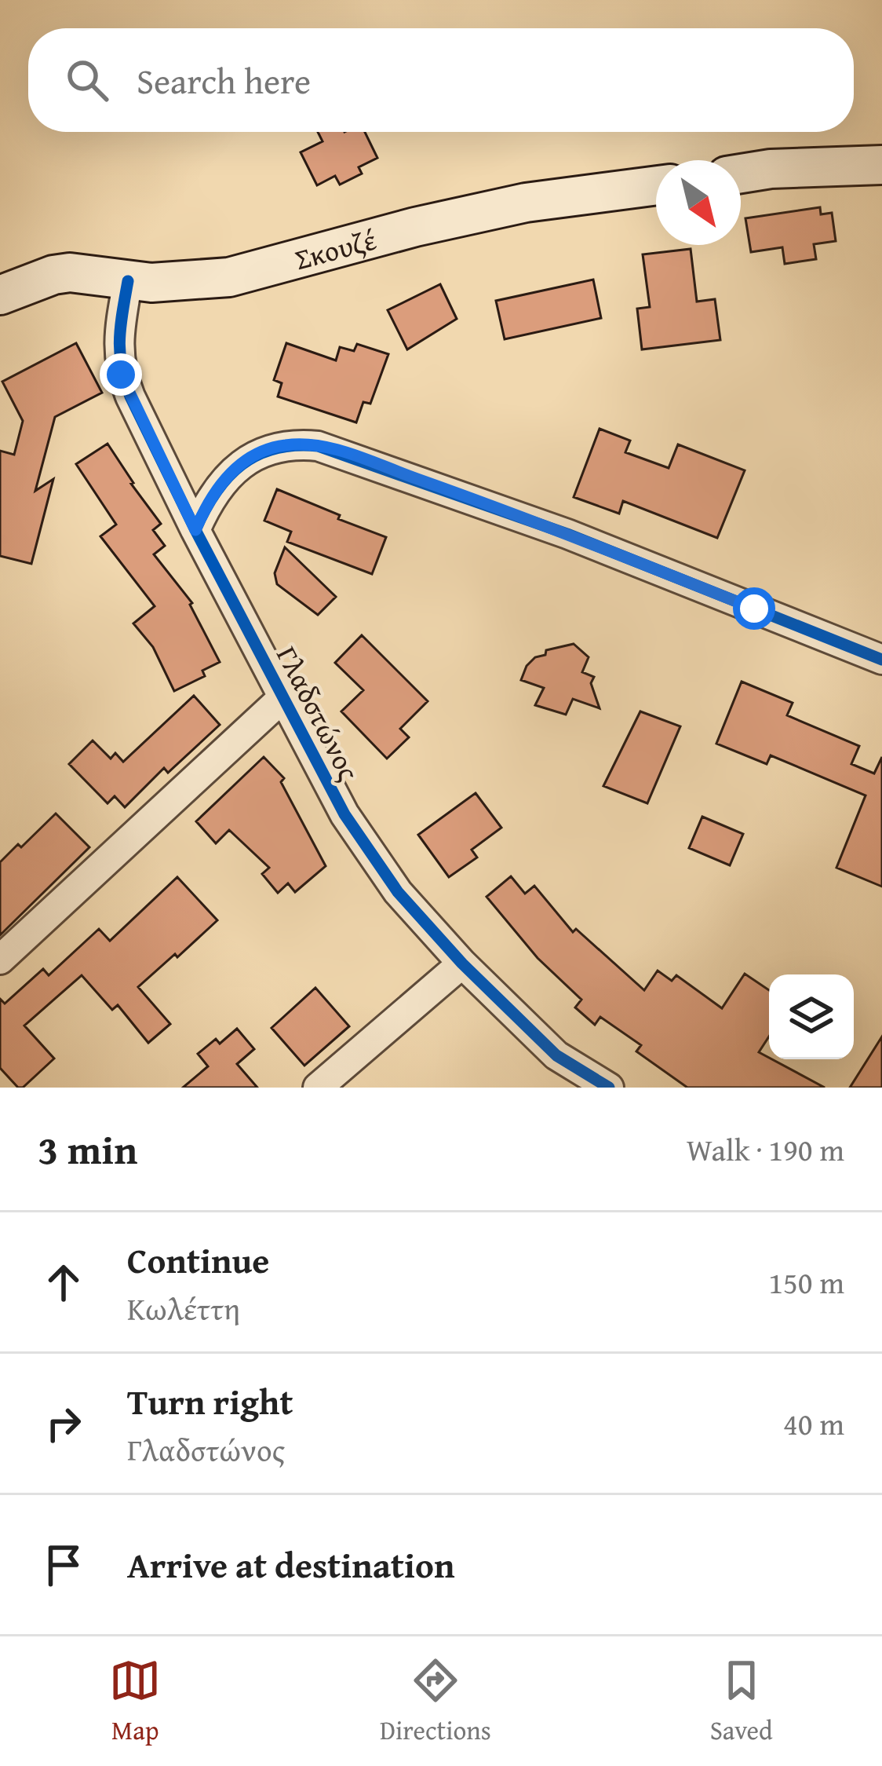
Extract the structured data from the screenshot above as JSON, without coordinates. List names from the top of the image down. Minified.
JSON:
{"streets":{"street":["Σκουζέ","Γλαδστώνος"]},"crossings":[["Σκουζέ","Γλαδστώνος"]],"north":"bottom right","page":{"search":"Search here","heading":["3 min","Walk · 190 m"],"list":[["Continue","Κωλέττη","150 m"],["Turn right","Γλαδστώνος","40 m"],"Arrive at destination"],"nav":["Map","Directions","Saved"]}}
